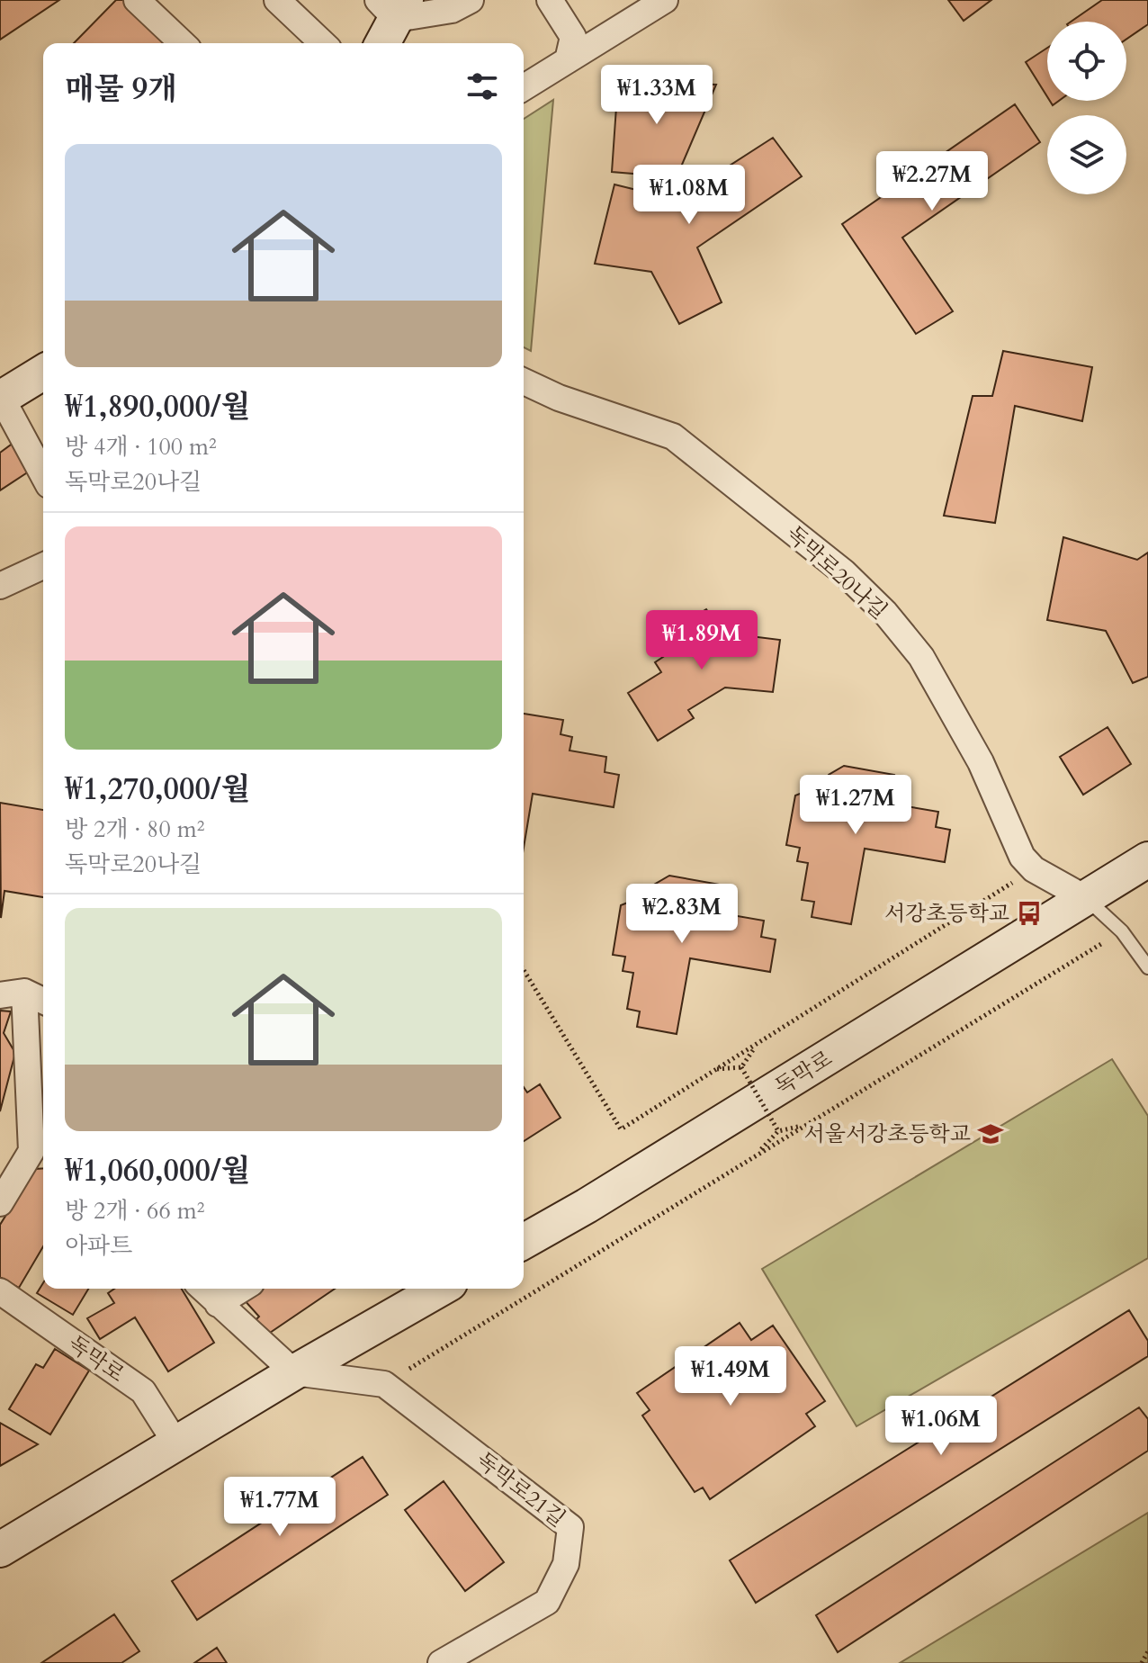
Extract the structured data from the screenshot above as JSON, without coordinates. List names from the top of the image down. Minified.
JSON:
{"streets":{"main road":["독막로"],"street":["독막로20나길","독막로21길"]},"crossings":[["독막로20나길","독막로"]],"places":{"bus stop":["서강초등학교"],"school or university":["서울서강초등학교"]},"page":{"heading":"매물 9개","price":["₩1.33M","₩2.27M","₩1.08M","₩1.89M","₩1.27M","₩2.83M","₩1.49M","₩1.06M","₩1.77M"],"list":[{"name":"₩1,890,000/월","note":"방 4개 · 100 m² · 독막로20나길"},{"name":"₩1,270,000/월","note":"방 2개 · 80 m² · 독막로20나길"},{"name":"₩1,060,000/월","note":"방 2개 · 66 m² · 아파트"}]}}
